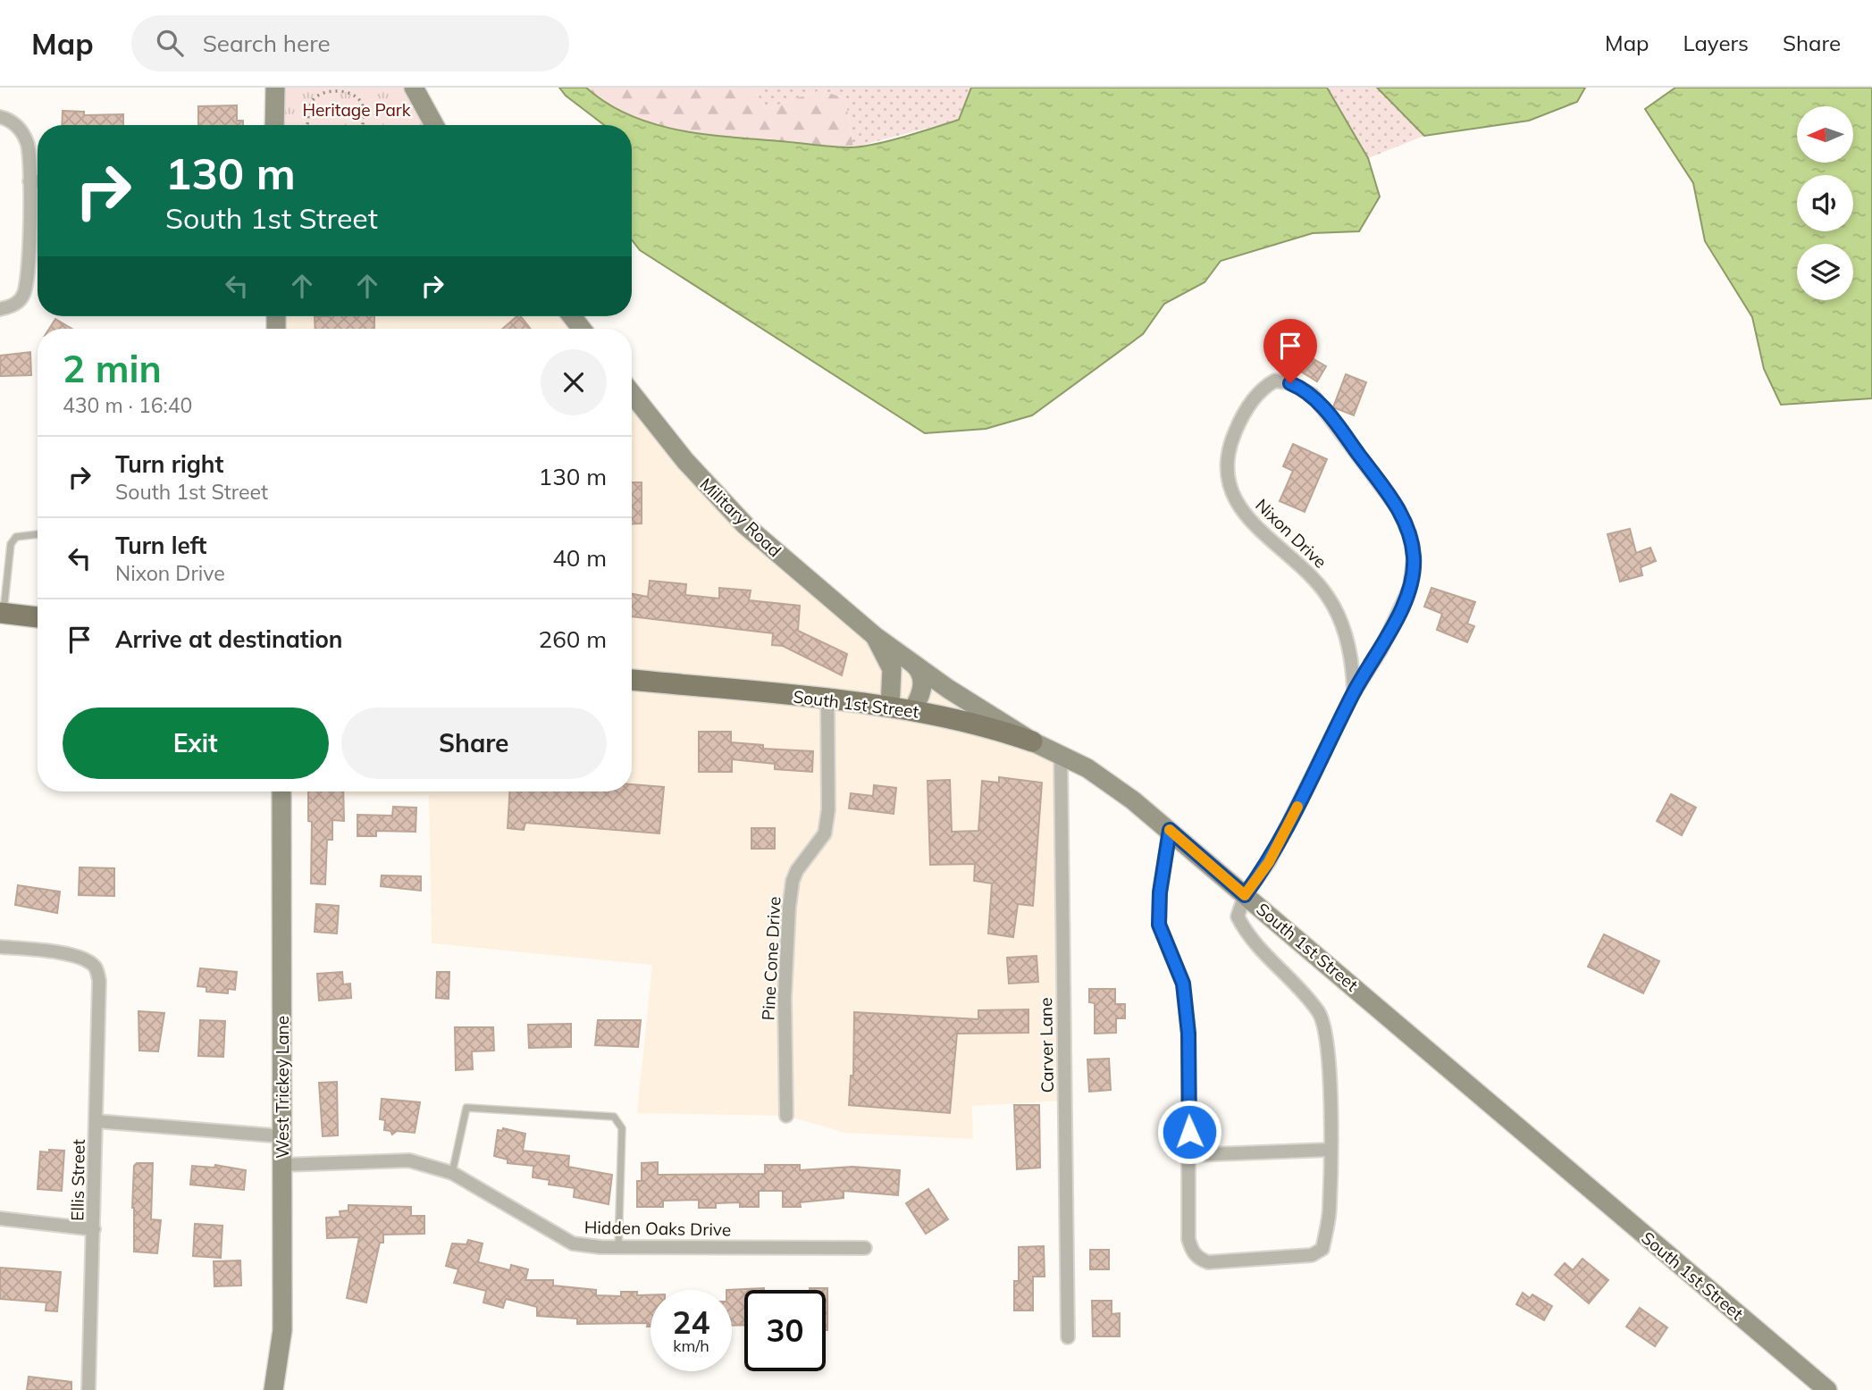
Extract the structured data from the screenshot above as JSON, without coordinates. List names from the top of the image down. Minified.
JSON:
{"streets":{"main road":["South 1st Street"],"street":["Military Road","Nixon Drive","Pine Cone Drive","Carver Lane","West Trickey Lane","Ellis Street","Hidden Oaks Drive"]},"crossings":[["Military Road","South 1st Street"],["Nixon Drive","South 1st Street"],["South 1st Street","Pine Cone Drive"],["South 1st Street","Carver Lane"],["West Trickey Lane","Hidden Oaks Drive"]],"parks":["Heritage Park"],"north":"left","page":{"header":"Map","search":"Search here","nav":["Map","Layers","Share"],"turn":["130 m","South 1st Street"],"heading":["2 min","430 m · 16:40"],"list":[{"name":"Turn right","note":"South 1st Street","value":"130 m"},{"name":"Turn left","note":"Nixon Drive","value":"40 m"},{"name":"Arrive at destination","value":"260 m"}],"buttons":["Exit","Share"],"speed":"24 km/h","limit":"30"}}
